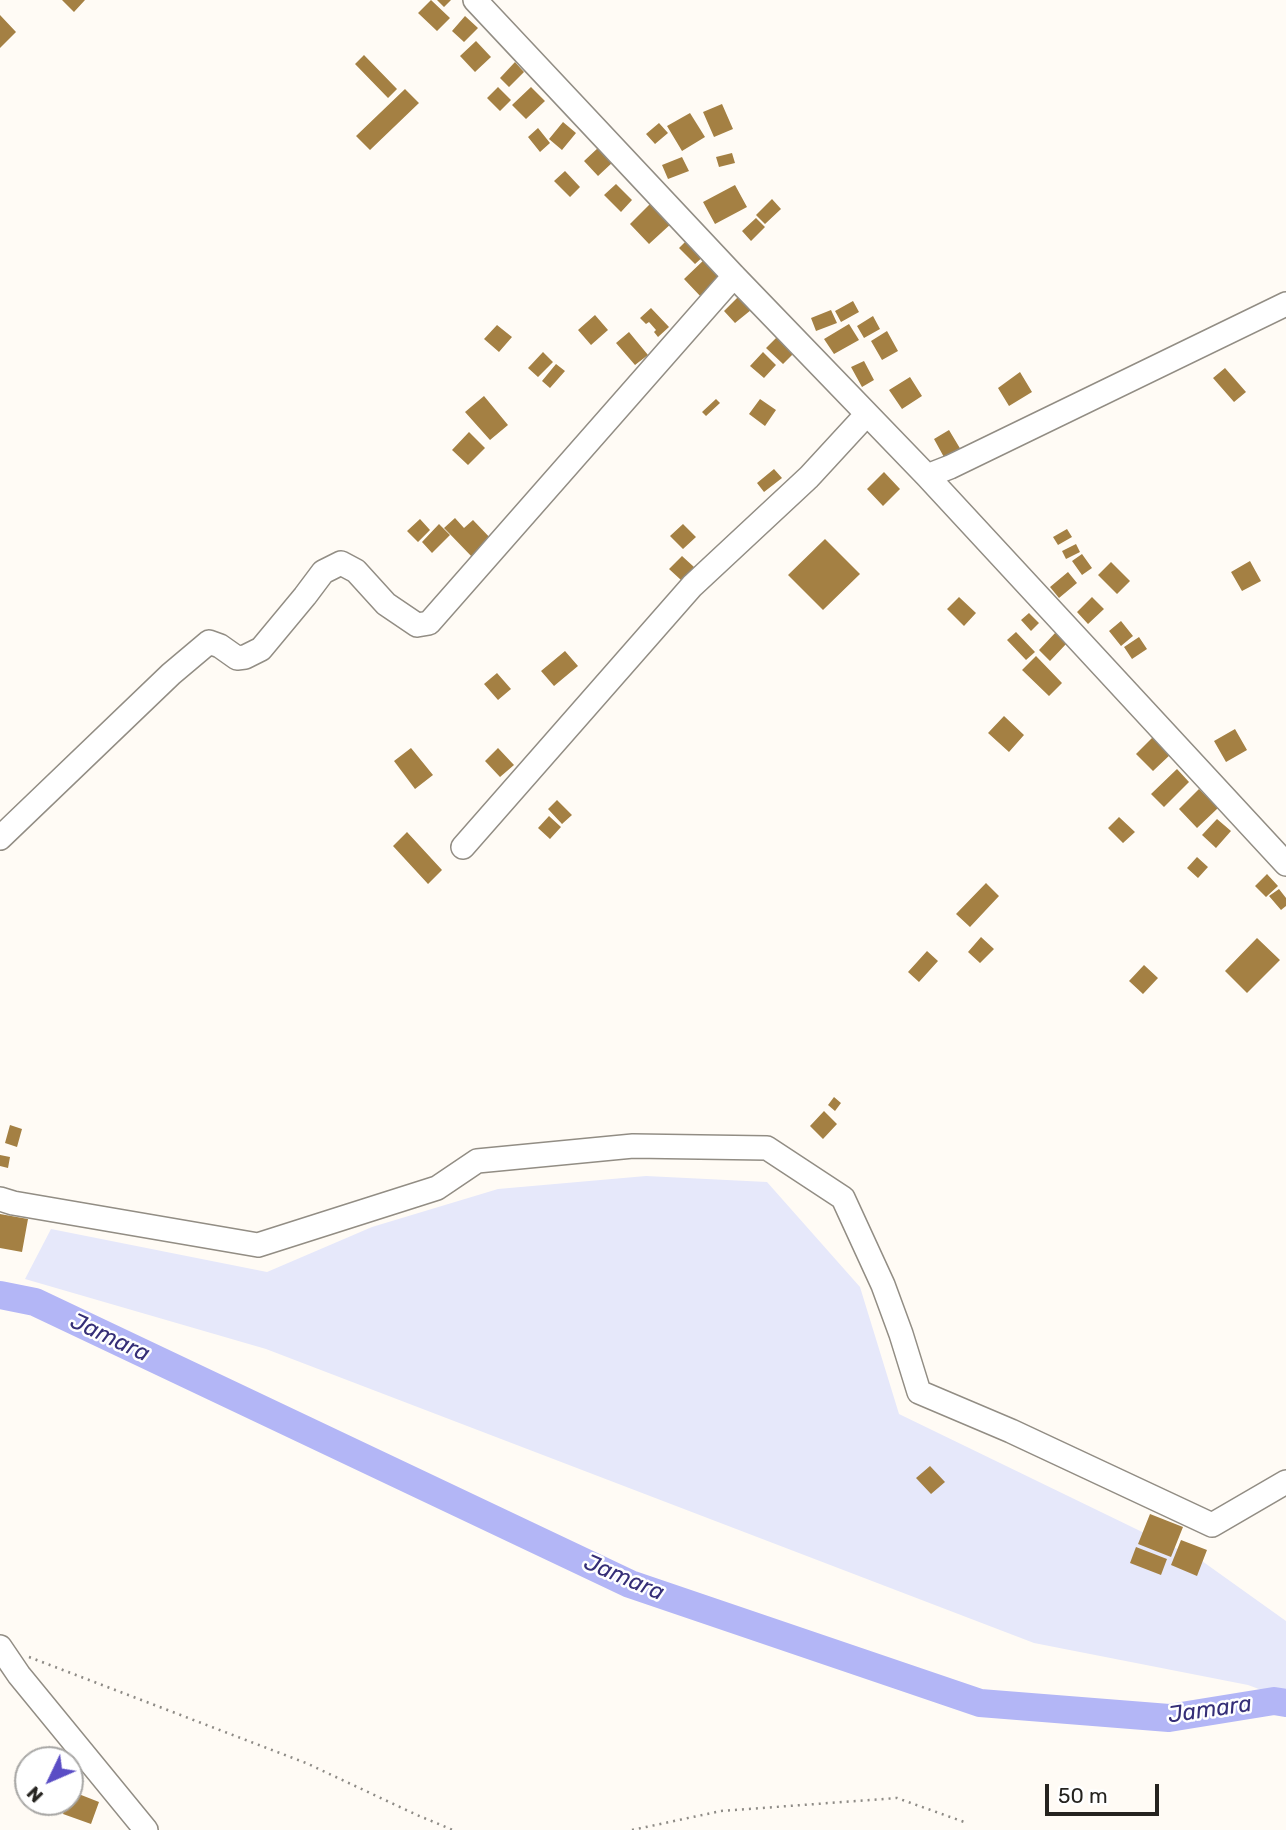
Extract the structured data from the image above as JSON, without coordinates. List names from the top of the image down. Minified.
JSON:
{"water":["Jamara"],"scale_bar":"50 m","north":"bottom left"}
